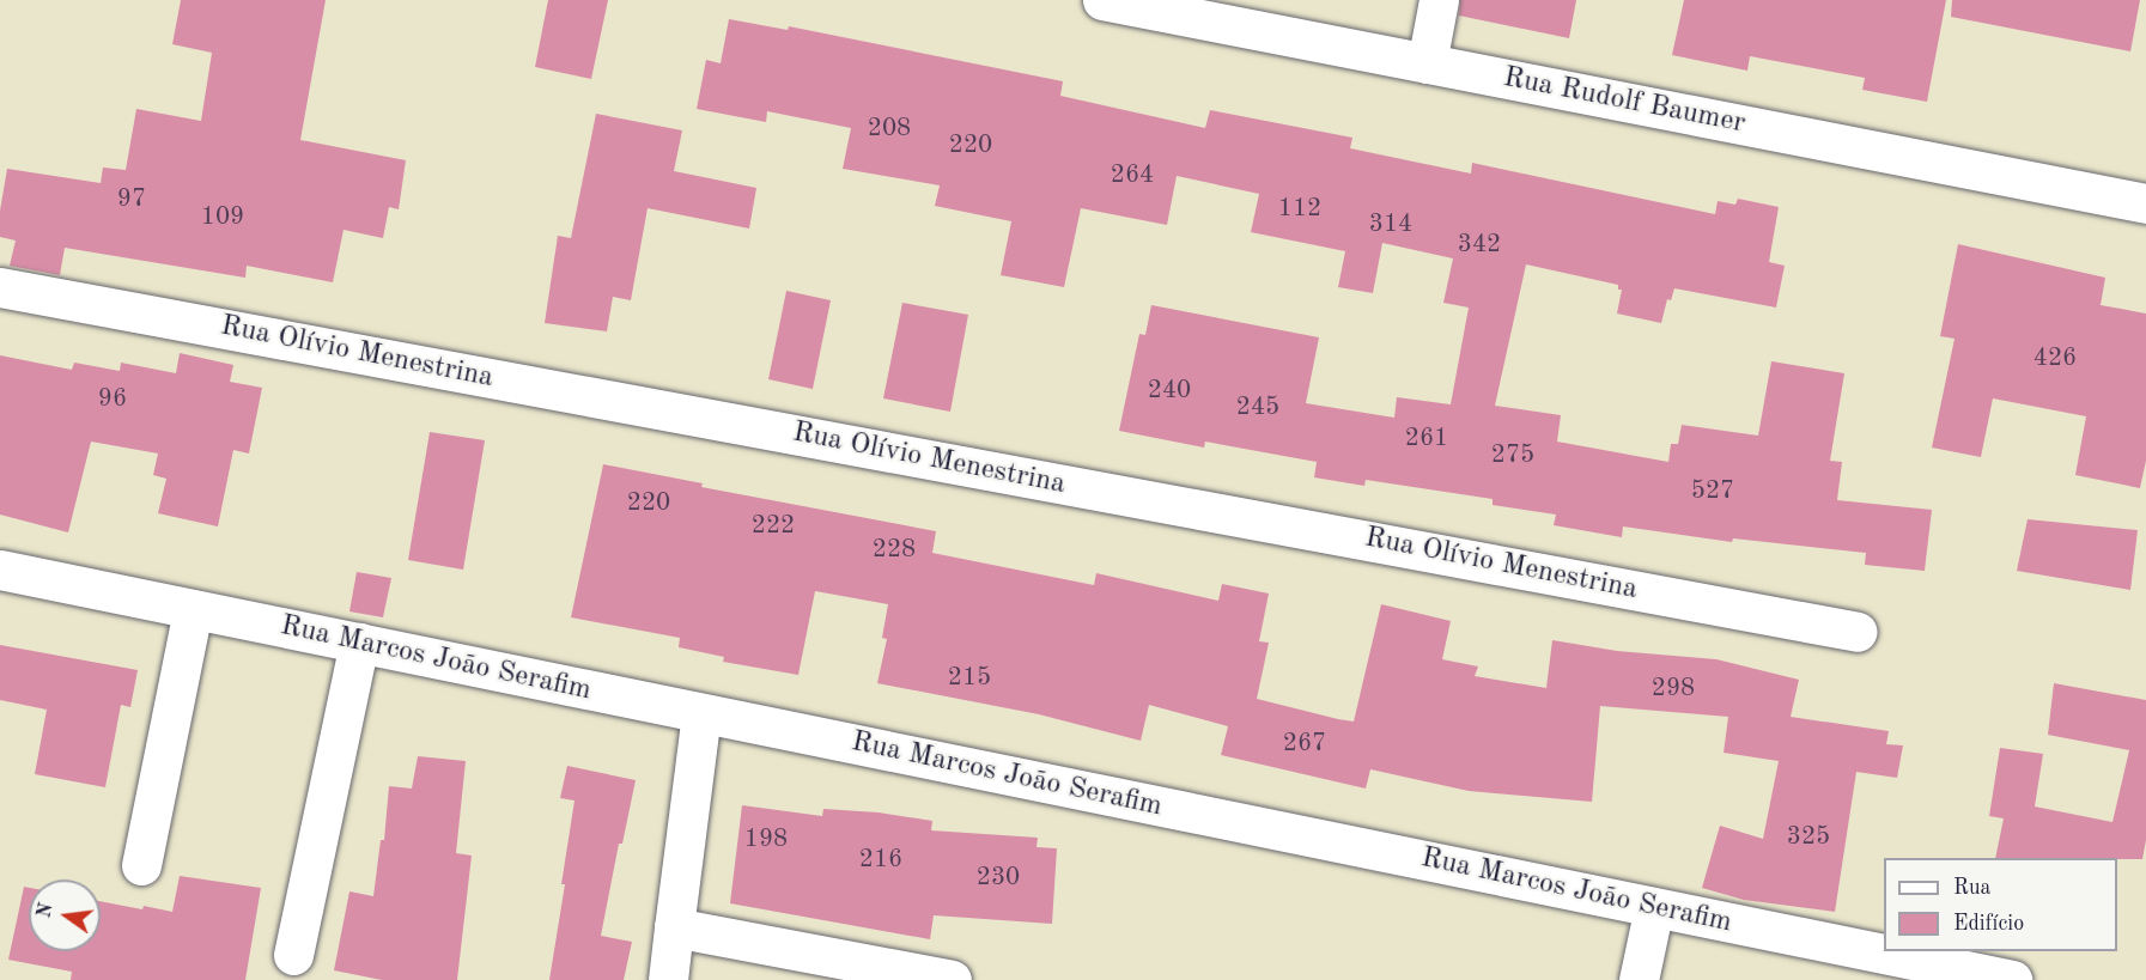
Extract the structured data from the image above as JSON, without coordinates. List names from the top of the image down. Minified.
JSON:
{"streets":{"street":["Rua Rudolf Baumer","Rua Olívio Menestrina","Rua Marcos João Serafim"]},"house_numbers":["208","220","264","97","112","109","314","342","426","240","96","245","261","275","527","220","222","228","215","298","267","325","198","216","230"],"legend":["Rua","Edifício"],"north":"left"}
